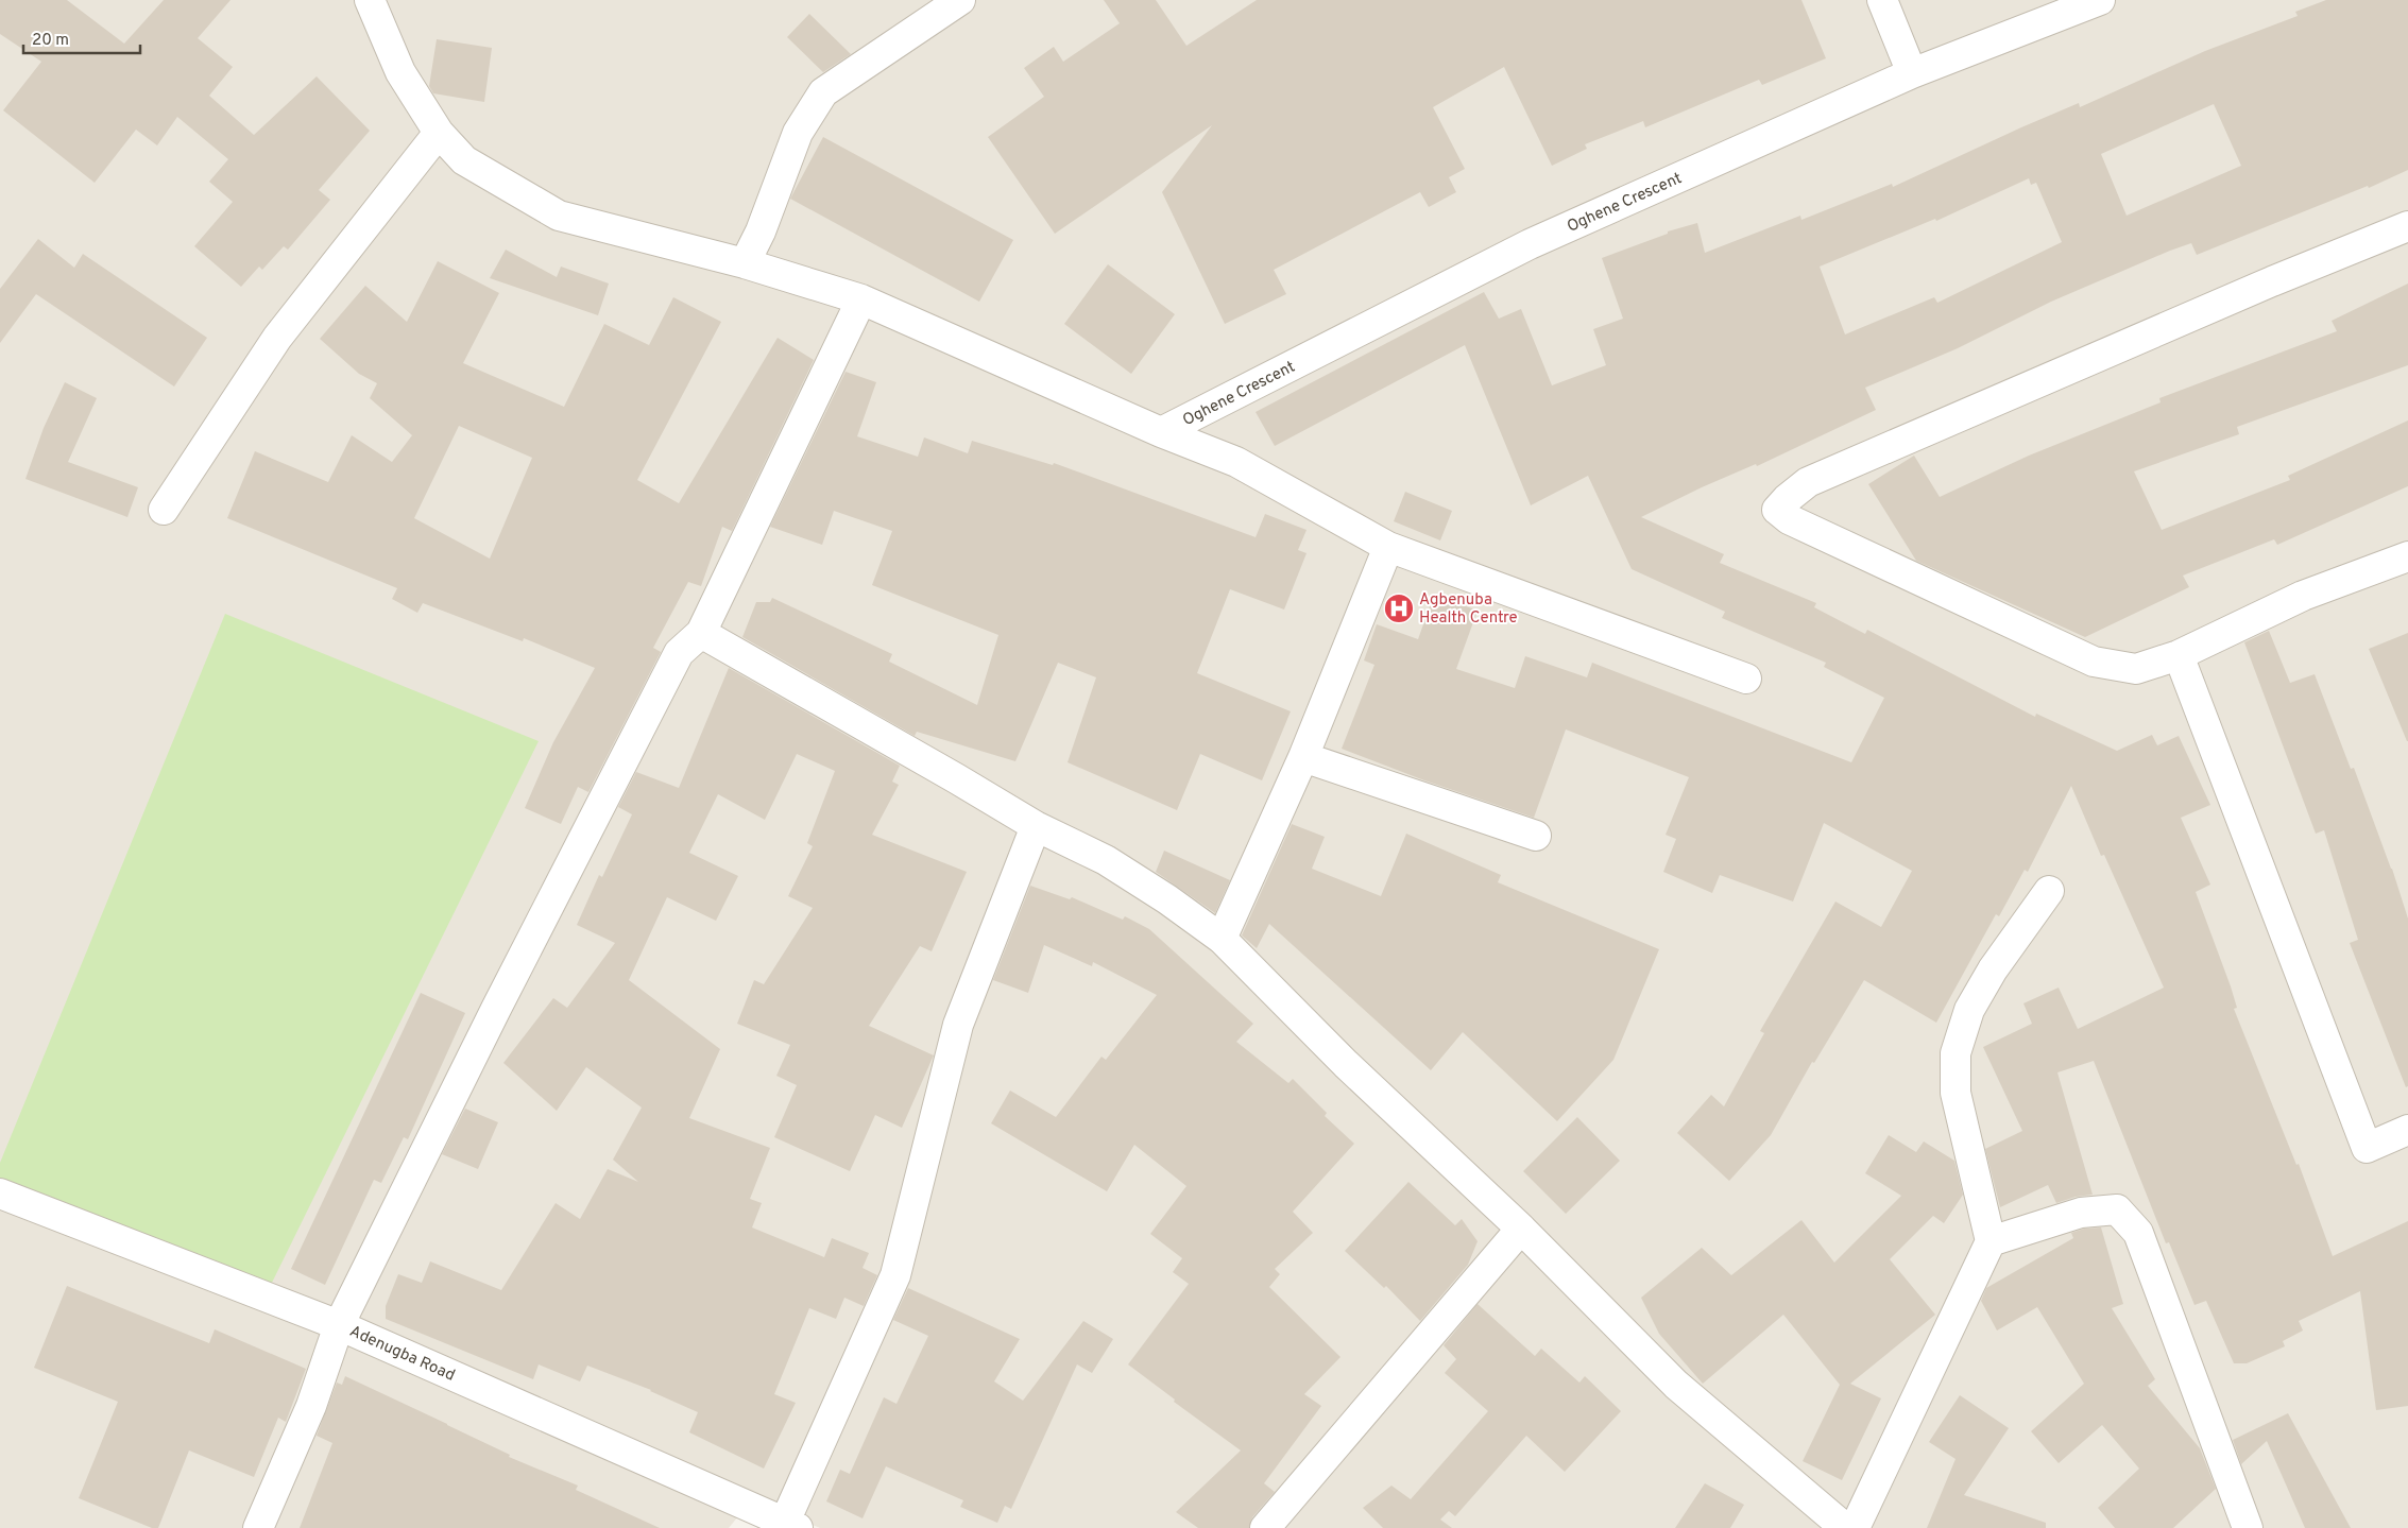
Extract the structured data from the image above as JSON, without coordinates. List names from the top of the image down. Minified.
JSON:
{"streets":{"street":["Oghene Crescent","Adenugba Road"]},"places":{"hospital":["Agbenuba Health Centre"]},"scale_bar":"20 m"}
